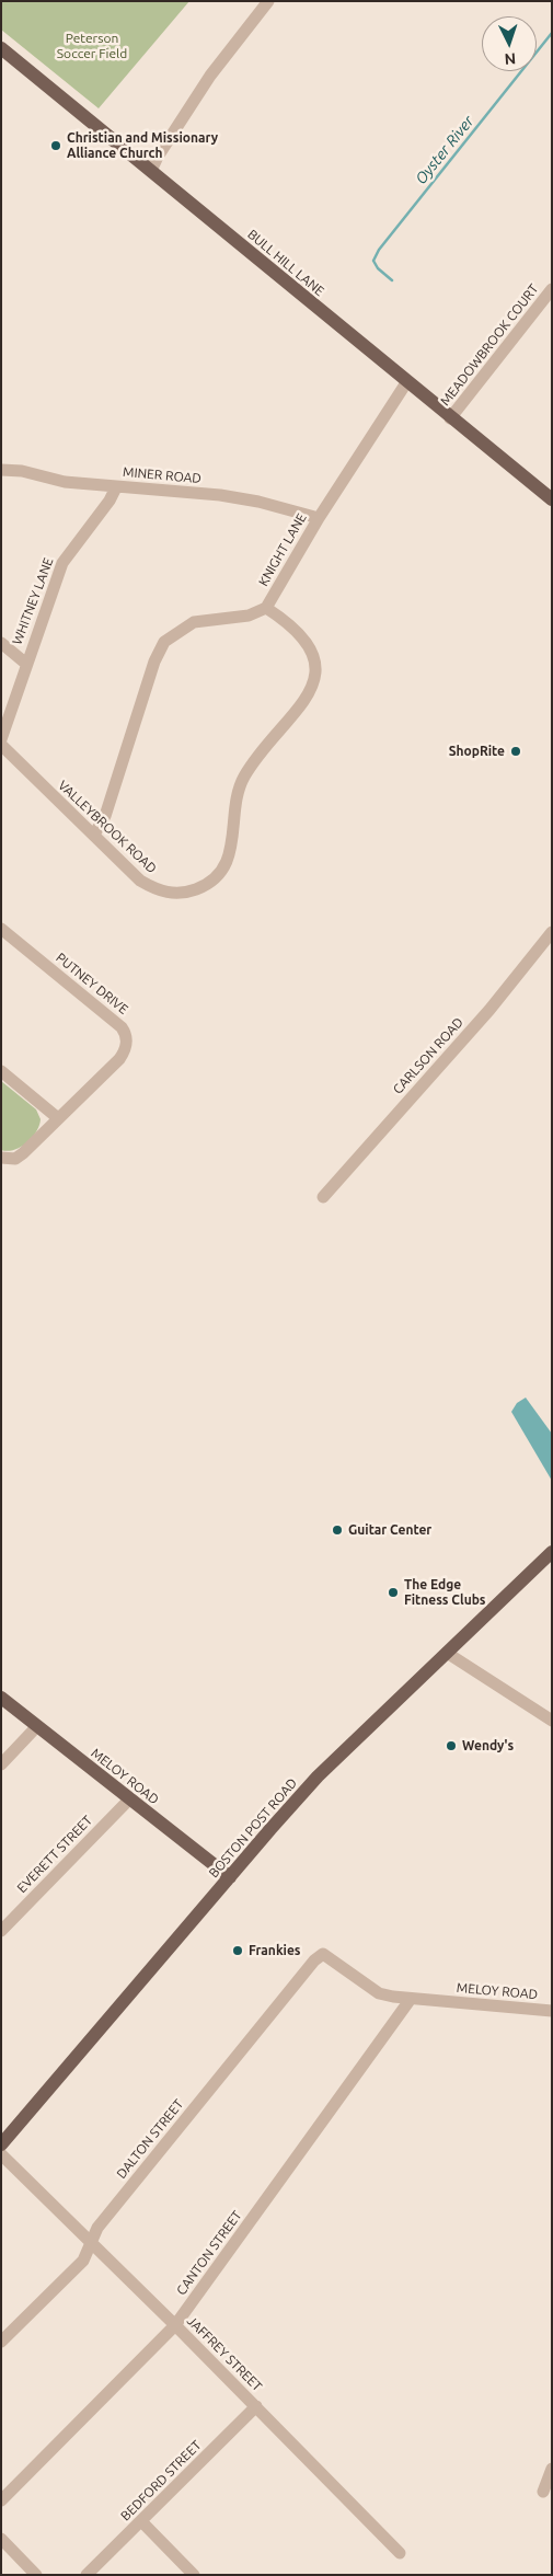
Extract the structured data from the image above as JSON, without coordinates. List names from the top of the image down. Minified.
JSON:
{"streets":{"main road":["BULL HILL LANE","MELOY ROAD","BOSTON POST ROAD"],"street":["MEADOWBROOK COURT","MINER ROAD","KNIGHT LANE","WHITNEY LANE","VALLEYBROOK ROAD","PUTNEY DRIVE","CARLSON ROAD","EVERETT STREET","DALTON STREET","CANTON STREET","JAFFREY STREET","BEDFORD STREET"]},"crossings":[["BULL HILL LANE","MEADOWBROOK COURT"],["BULL HILL LANE","KNIGHT LANE"],["MINER ROAD","KNIGHT LANE"],["MINER ROAD","WHITNEY LANE"],["KNIGHT LANE","VALLEYBROOK ROAD"],["MELOY ROAD","BOSTON POST ROAD"],["MELOY ROAD","EVERETT STREET"],["MELOY ROAD","DALTON STREET"],["MELOY ROAD","CANTON STREET"],["DALTON STREET","JAFFREY STREET"],["CANTON STREET","JAFFREY STREET"],["JAFFREY STREET","BEDFORD STREET"]],"water":["Oyster River"],"parks":["Peterson Soccer Field"],"places":["Christian and Missionary Alliance Church","ShopRite","Guitar Center","The Edge Fitness Clubs","Wendy's","Frankies"],"north":"bottom"}
